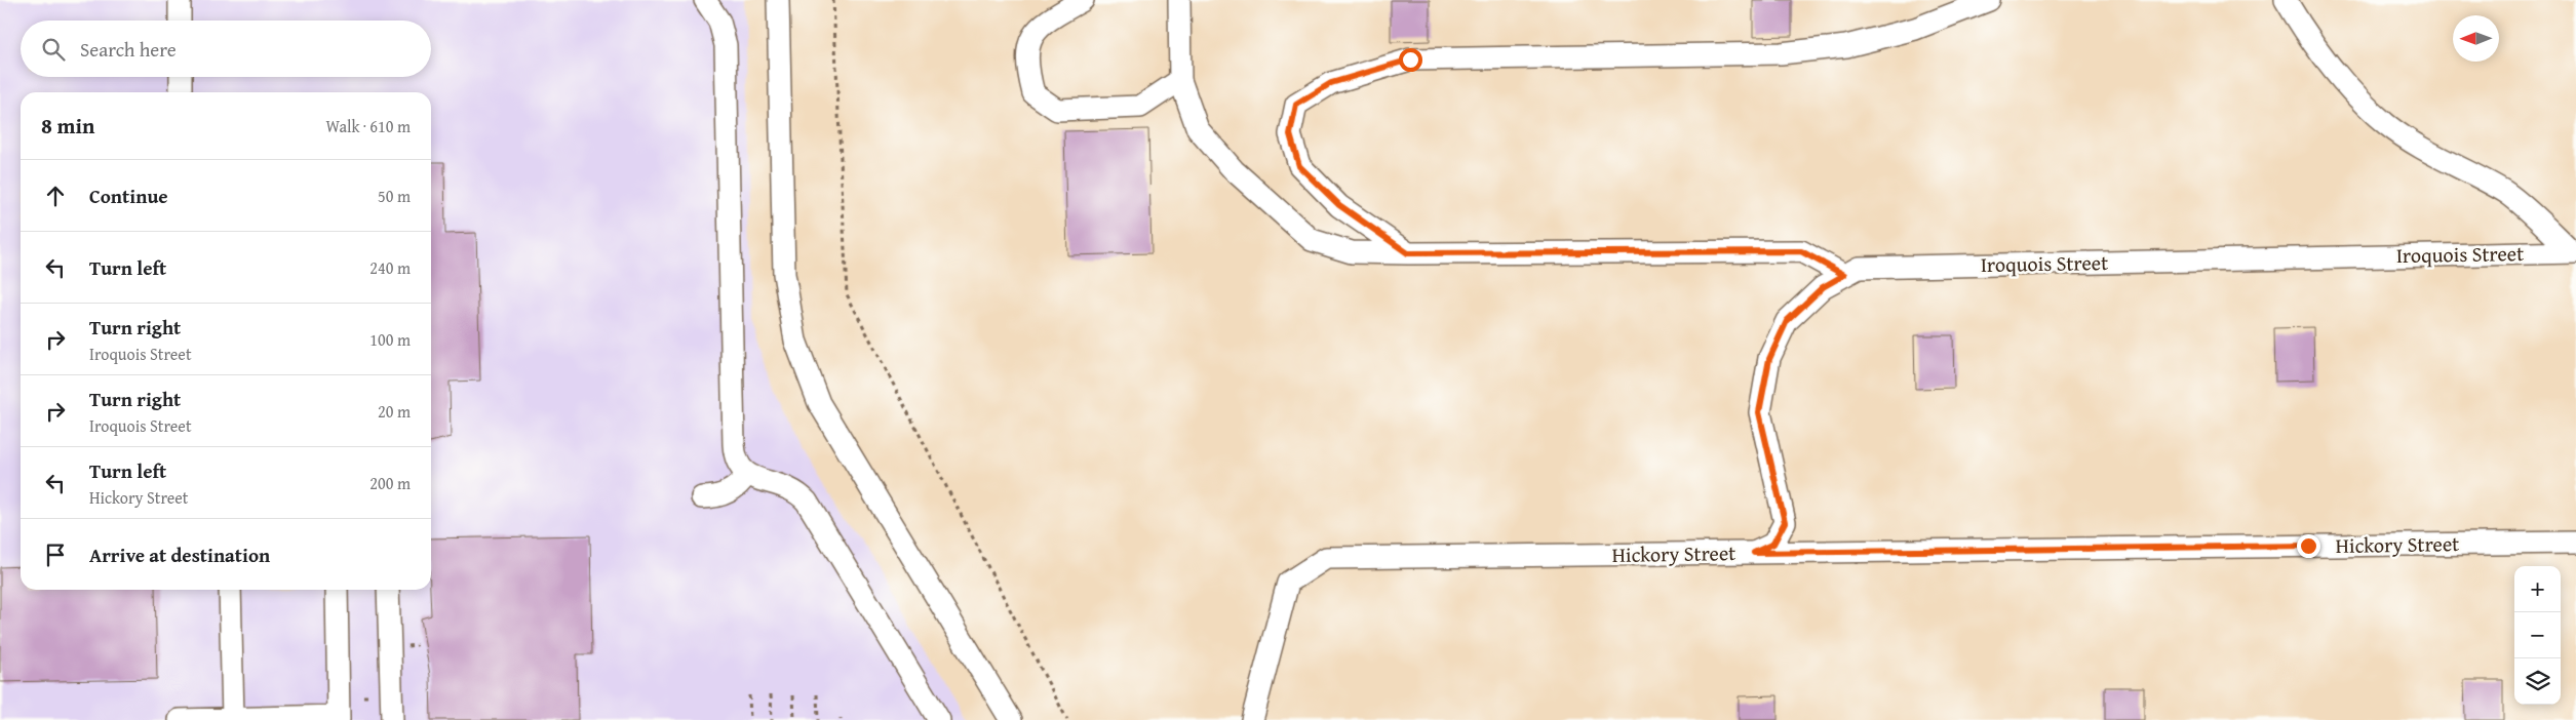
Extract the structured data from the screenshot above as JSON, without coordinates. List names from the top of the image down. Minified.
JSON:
{"streets":{"street":["Iroquois Street","Hickory Street"]},"crossings":[["Iroquois Street","Hickory Street"]],"north":"left","page":{"search":"Search here","heading":["8 min","Walk · 610 m"],"list":[["Continue","50 m"],["Turn left","240 m"],["Turn right","Iroquois Street","100 m"],["Turn right","Iroquois Street","20 m"],["Turn left","Hickory Street","200 m"],"Arrive at destination"],"map_buttons":["+","−"]}}
